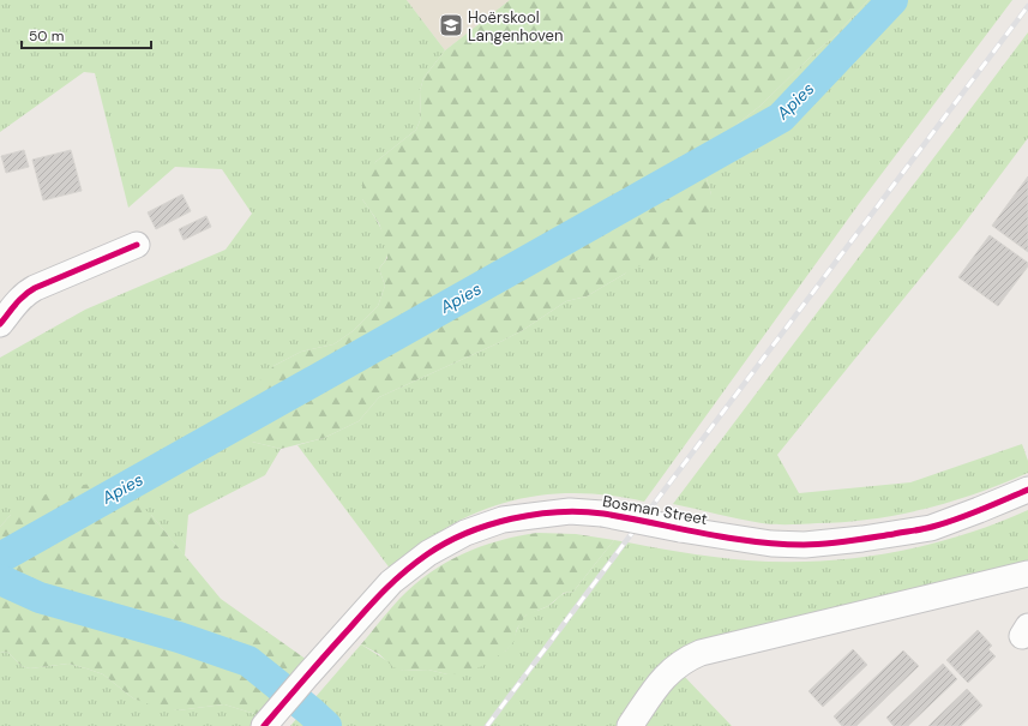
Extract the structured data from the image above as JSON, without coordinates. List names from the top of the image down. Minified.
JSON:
{"streets":{"street":["Bosman Street"]},"water":["Apies"],"places":{"school or university":["Hoërskool Langenhoven"]},"scale_bar":"50 m"}
